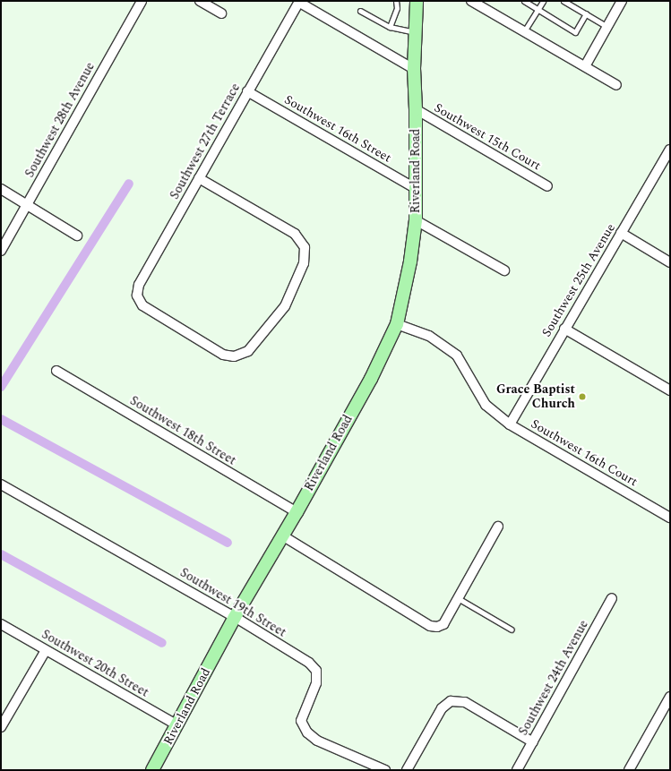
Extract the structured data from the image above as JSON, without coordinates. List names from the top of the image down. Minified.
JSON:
{"streets":{"street":["Southwest 28th Avenue","Southwest 16th Street","Southwest 15th Court","Southwest 27th Terrace","Riverland Road","Southwest 25th Avenue","Southwest 18th Street","Southwest 16th Court","Southwest 19th Street","Southwest 20th Street","Southwest 24th Avenue"]},"crossings":[["Southwest 16th Street","Southwest 27th Terrace"],["Southwest 16th Street","Riverland Road"],["Southwest 15th Court","Riverland Road"],["Riverland Road","Southwest 18th Street"],["Riverland Road","Southwest 16th Court"],["Riverland Road","Southwest 19th Street"],["Riverland Road","Southwest 20th Street"],["Southwest 25th Avenue","Southwest 16th Court"]],"places":["Grace Baptist Church"]}
